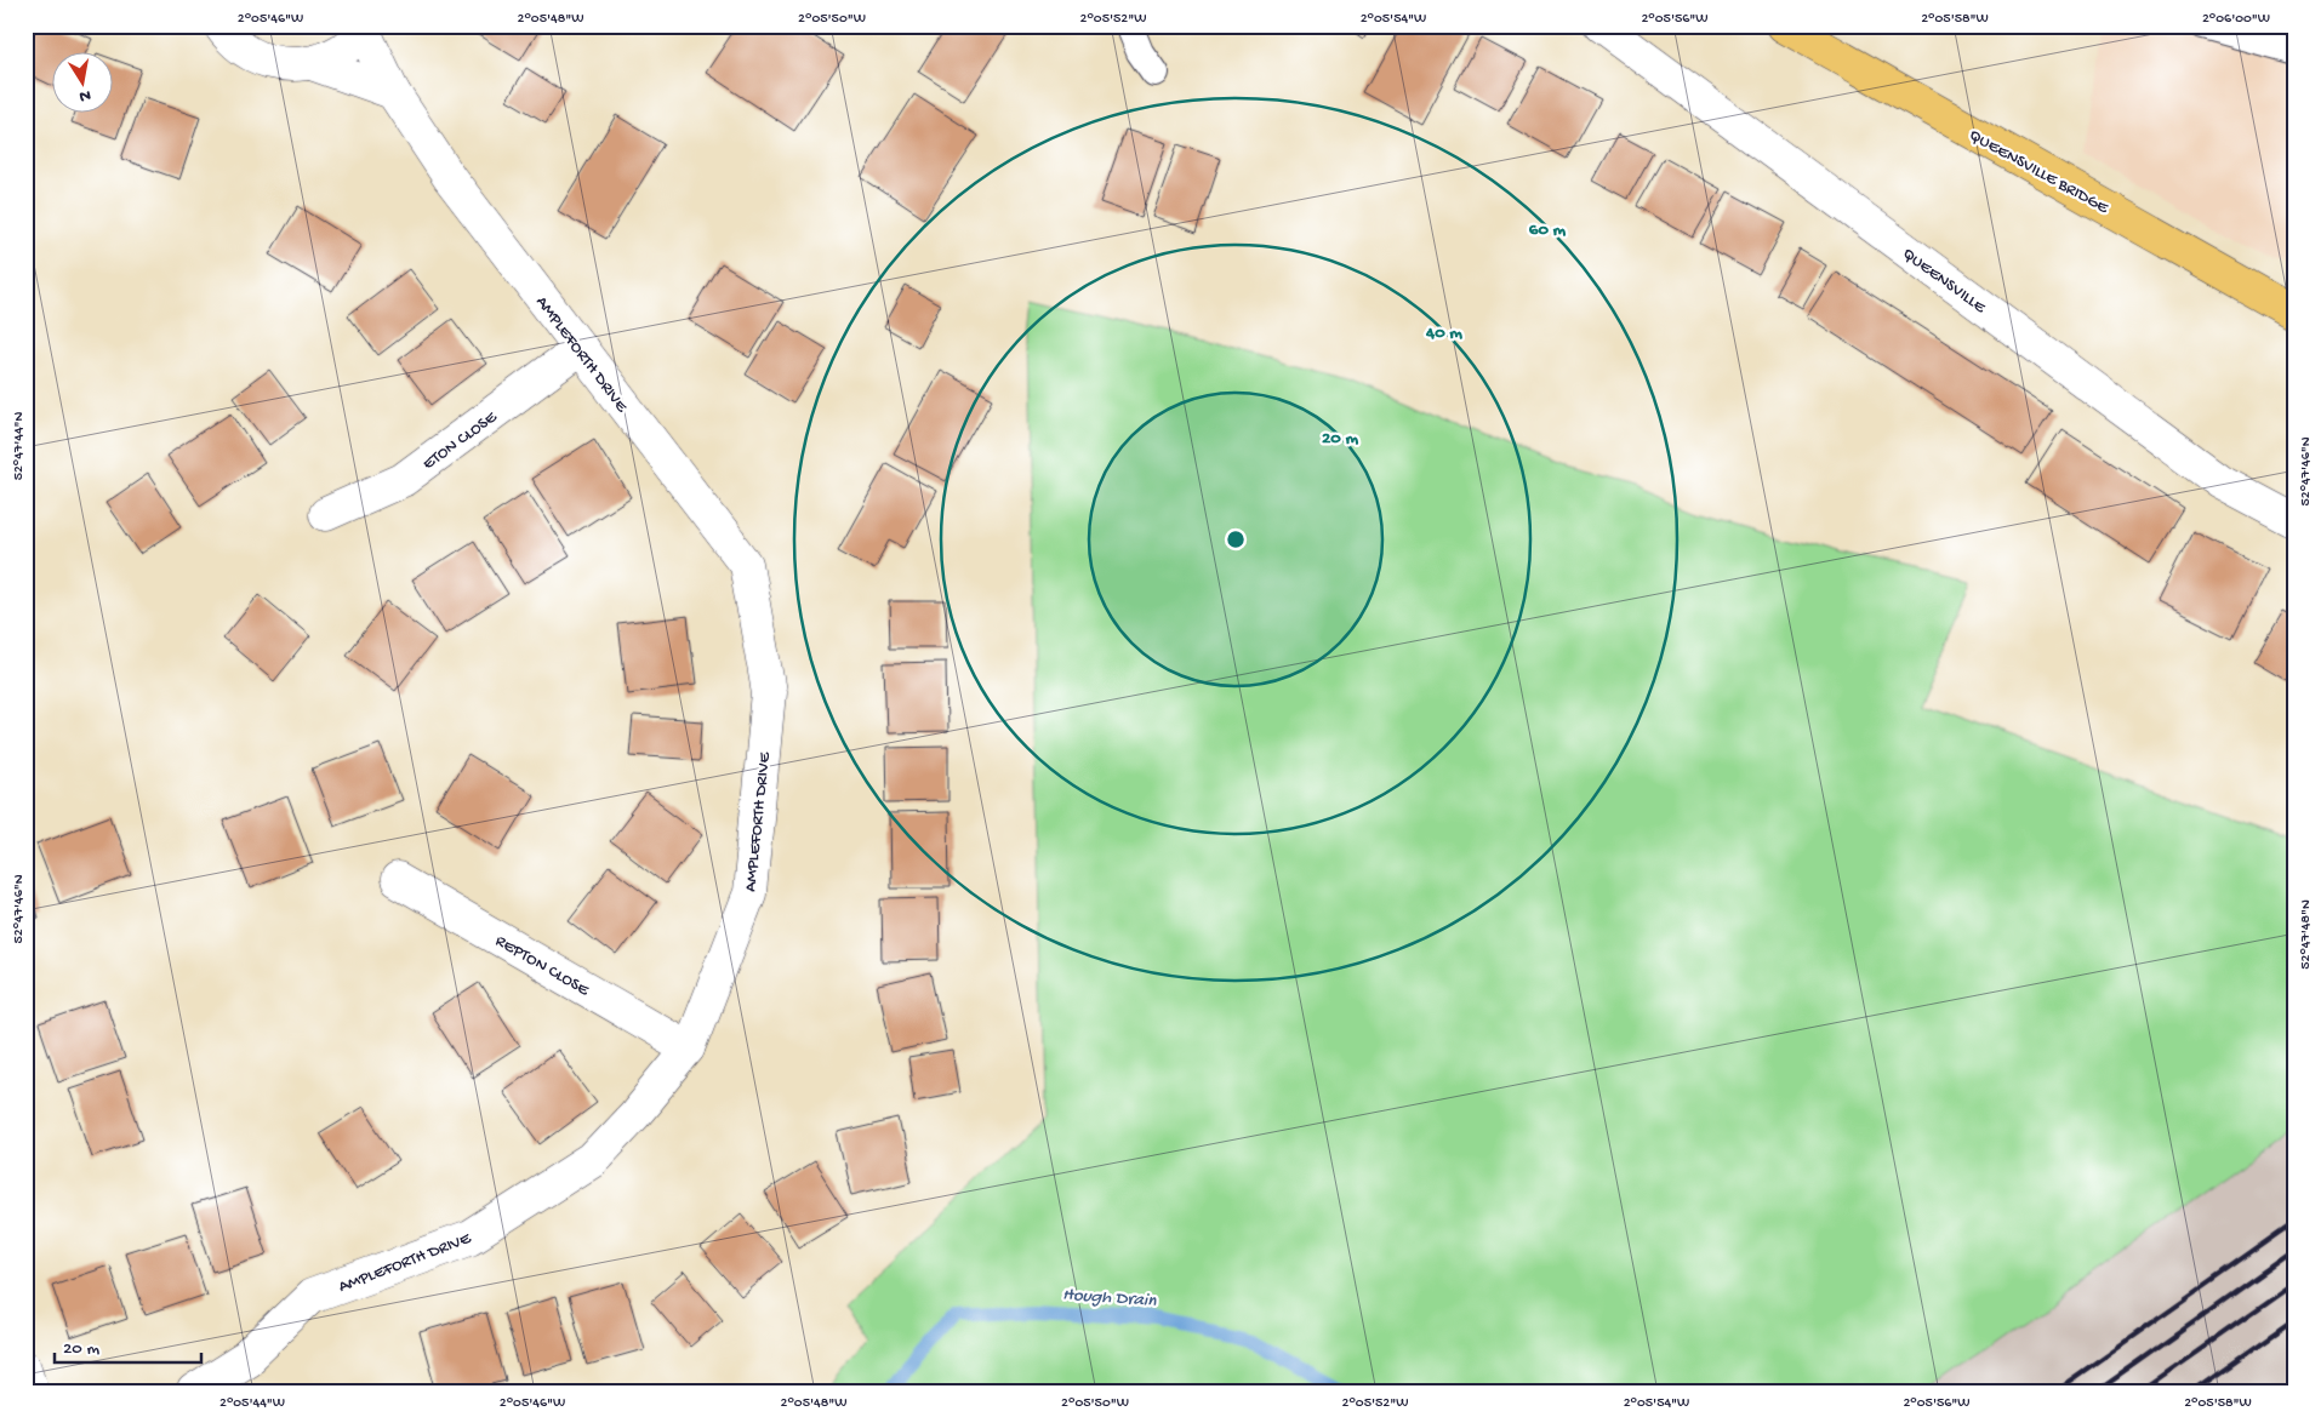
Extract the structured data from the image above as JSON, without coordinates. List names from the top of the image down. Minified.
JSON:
{"streets":{"highway":["QUEENSVILLE BRIDGE"],"street":["QUEENSVILLE","AMPLEFORTH DRIVE","ETON CLOSE","REPTON CLOSE"]},"crossings":[["AMPLEFORTH DRIVE","ETON CLOSE"],["AMPLEFORTH DRIVE","REPTON CLOSE"]],"water":["Hough Drain"],"scale_bar":"20 m","north":"bottom","coordinates":["2°05'46\"W","2°05'48\"W","2°05'50\"W","2°05'52\"W","2°05'54\"W","2°05'56\"W","2°05'58\"W","2°06'00\"W","52°47'44\"N","52°47'46\"N","52°47'48\"N","2°05'44\"W"],"rings":["60 m","40 m","20 m"]}
